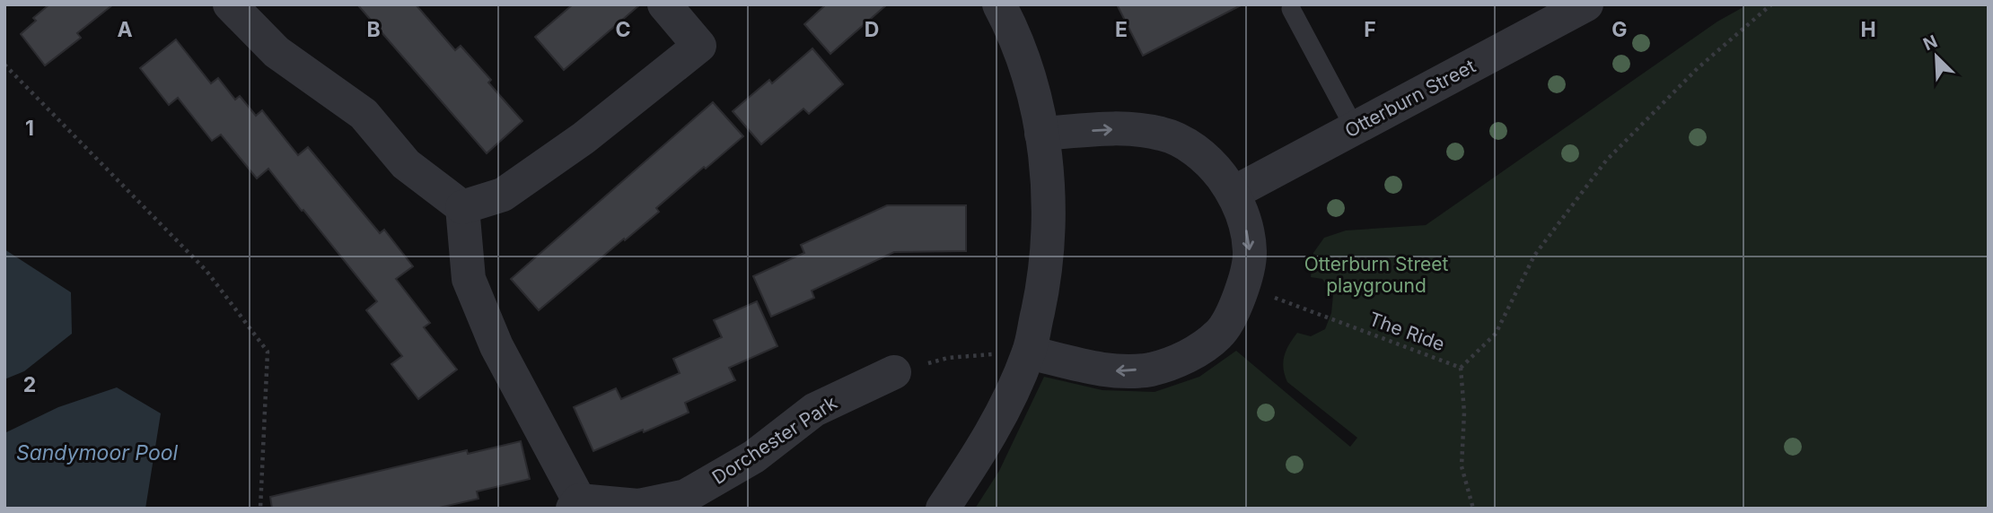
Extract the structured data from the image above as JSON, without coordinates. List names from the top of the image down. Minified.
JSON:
{"streets":{"street":["Otterburn Street","Dorchester Park"],"path":["The Ride"]},"water":["Sandymoor Pool"],"parks":["Otterburn Street playground"],"north":"top left","grid":{"columns":["A","B","C","D","E","F","G","H"],"rows":["1","2"]}}
